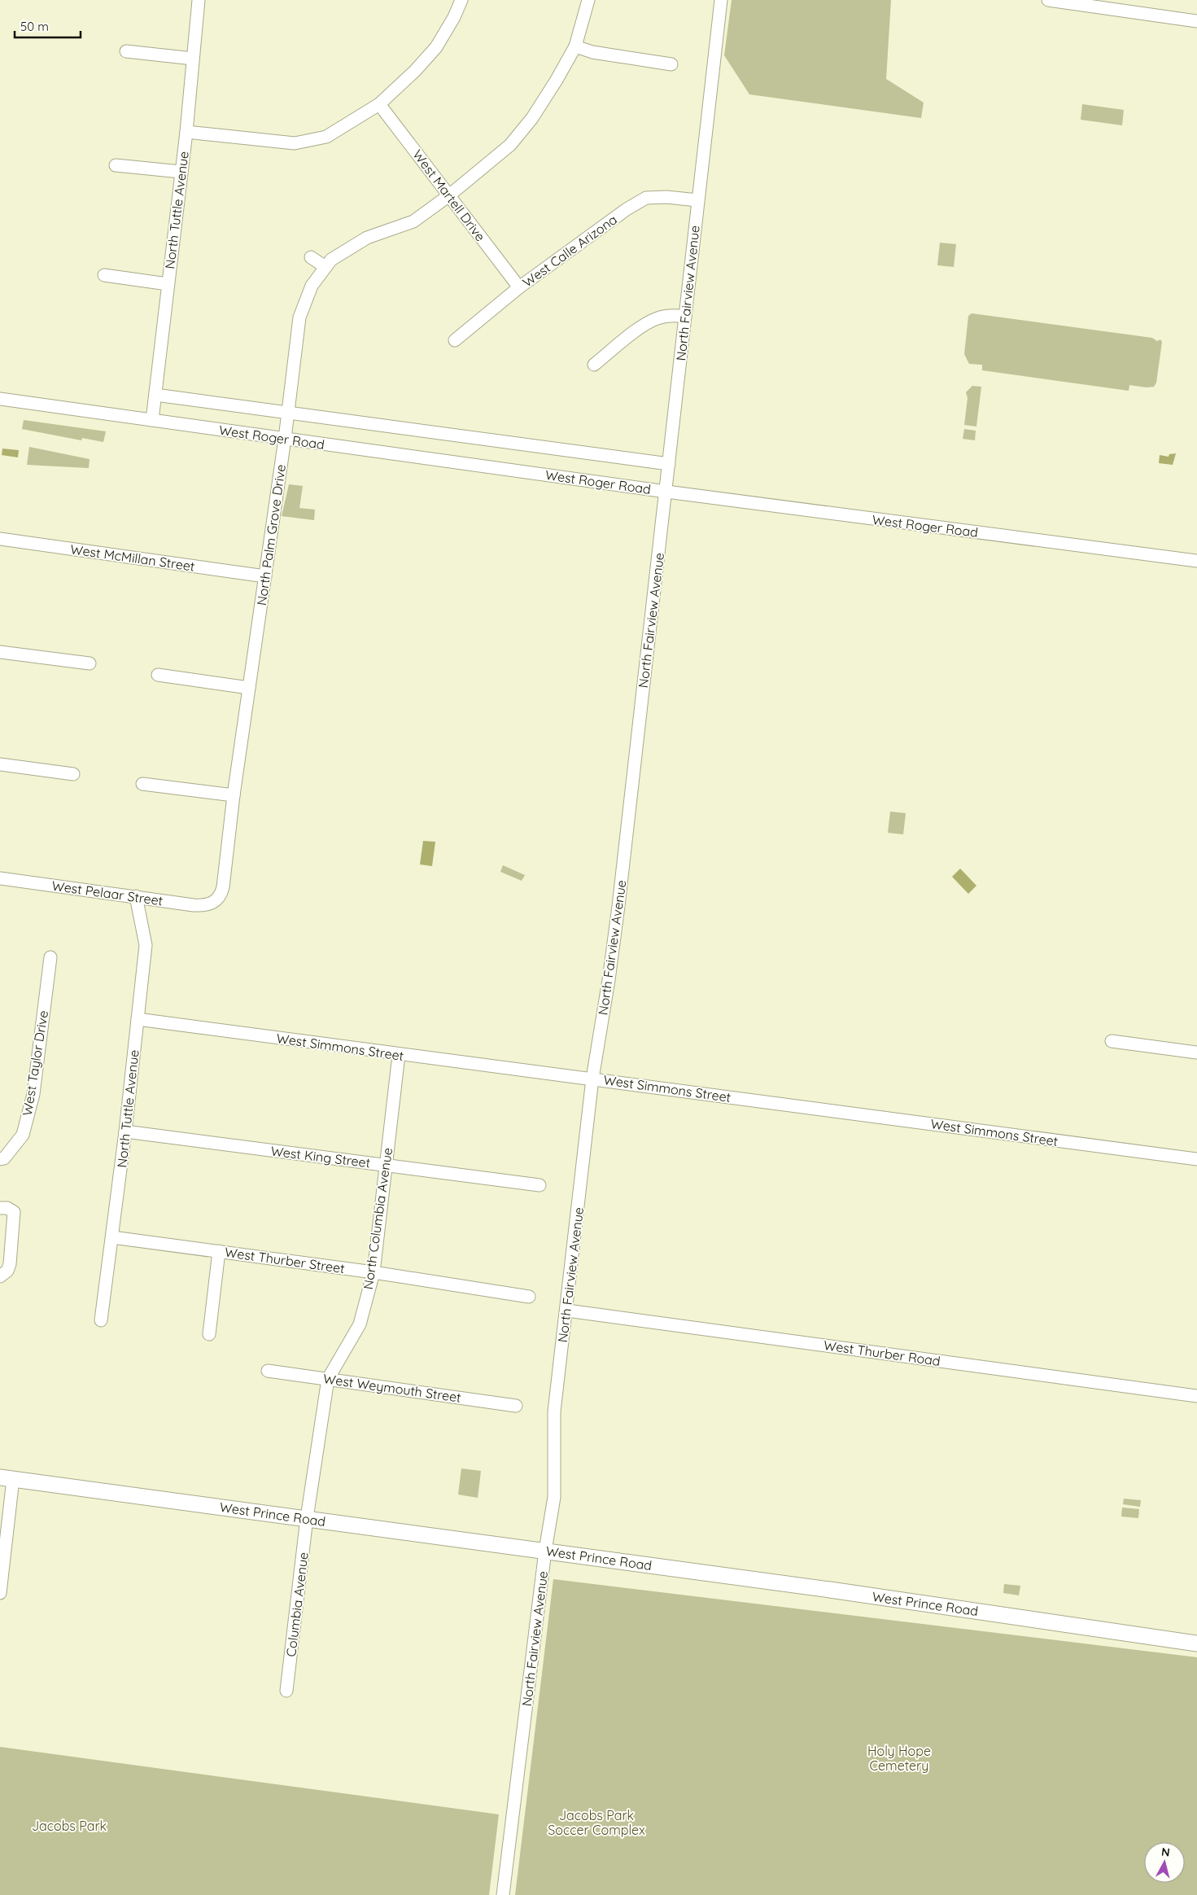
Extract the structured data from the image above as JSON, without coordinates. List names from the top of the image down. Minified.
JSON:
{"streets":{"main road":["West Prince Road"],"street":["West Martell Drive","North Tuttle Avenue","West Calle Arizona","North Fairview Avenue","West Roger Road","North Palm Grove Drive","West McMillan Street","West Pelaar Street","West Simmons Street","West Taylor Drive","West King Street","North Columbia Avenue","West Thurber Street","West Thurber Road","West Weymouth Street","Columbia Avenue"]},"crossings":[["West Martell Drive","West Calle Arizona"],["West Martell Drive","North Palm Grove Drive"],["North Tuttle Avenue","West Roger Road"],["North Tuttle Avenue","West Pelaar Street"],["North Tuttle Avenue","West Simmons Street"],["North Tuttle Avenue","West King Street"],["North Tuttle Avenue","West Thurber Street"],["West Calle Arizona","North Fairview Avenue"],["North Fairview Avenue","West Roger Road"],["North Fairview Avenue","West Simmons Street"],["North Fairview Avenue","West Thurber Road"],["North Fairview Avenue","West Prince Road"],["West Roger Road","North Palm Grove Drive"],["North Palm Grove Drive","West McMillan Street"],["North Palm Grove Drive","West Pelaar Street"],["West Simmons Street","North Columbia Avenue"],["West King Street","North Columbia Avenue"],["North Columbia Avenue","West Thurber Street"],["North Columbia Avenue","West Weymouth Street"],["North Columbia Avenue","West Prince Road"],["North Columbia Avenue","Columbia Avenue"],["West Prince Road","Columbia Avenue"]],"parks":["Holy Hope Cemetery","Jacobs Park Soccer Complex","Jacobs Park"],"scale_bar":"50 m","north":"top"}
